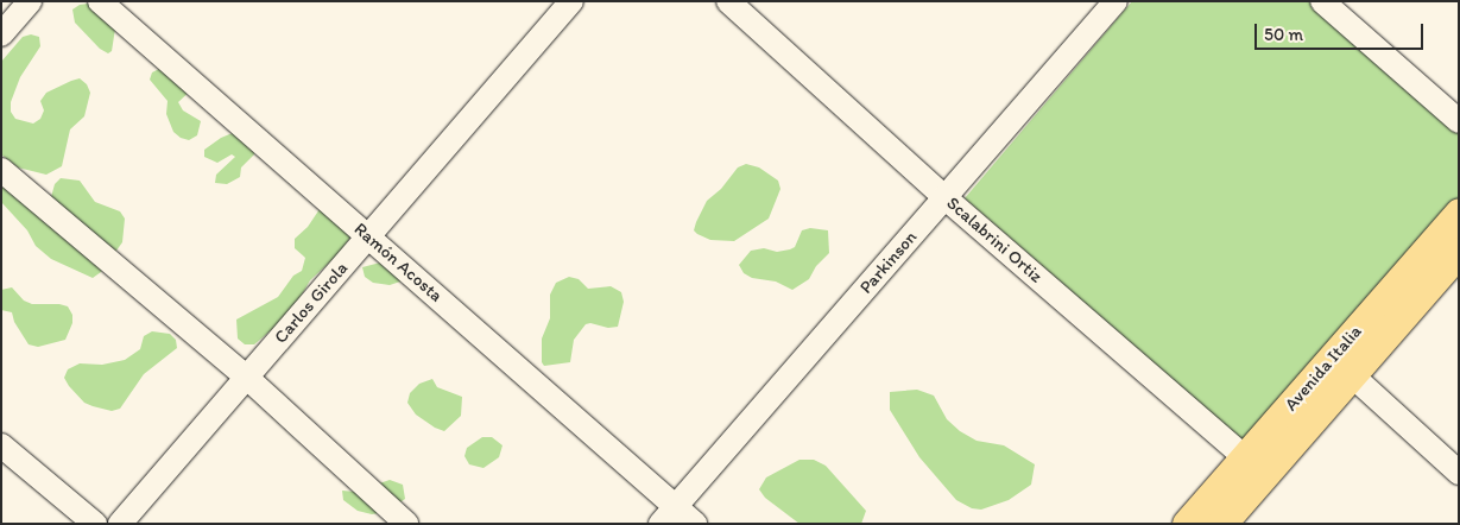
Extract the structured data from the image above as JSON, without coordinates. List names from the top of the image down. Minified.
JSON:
{"streets":{"main road":["Avenida Italia"],"street":["Scalabrini Ortiz","Ramón Acosta","Parkinson","Carlos Girola"]},"crossings":[["Scalabrini Ortiz","Parkinson"],["Scalabrini Ortiz","Avenida Italia"],["Ramón Acosta","Parkinson"],["Ramón Acosta","Carlos Girola"]],"scale_bar":"50 m"}
